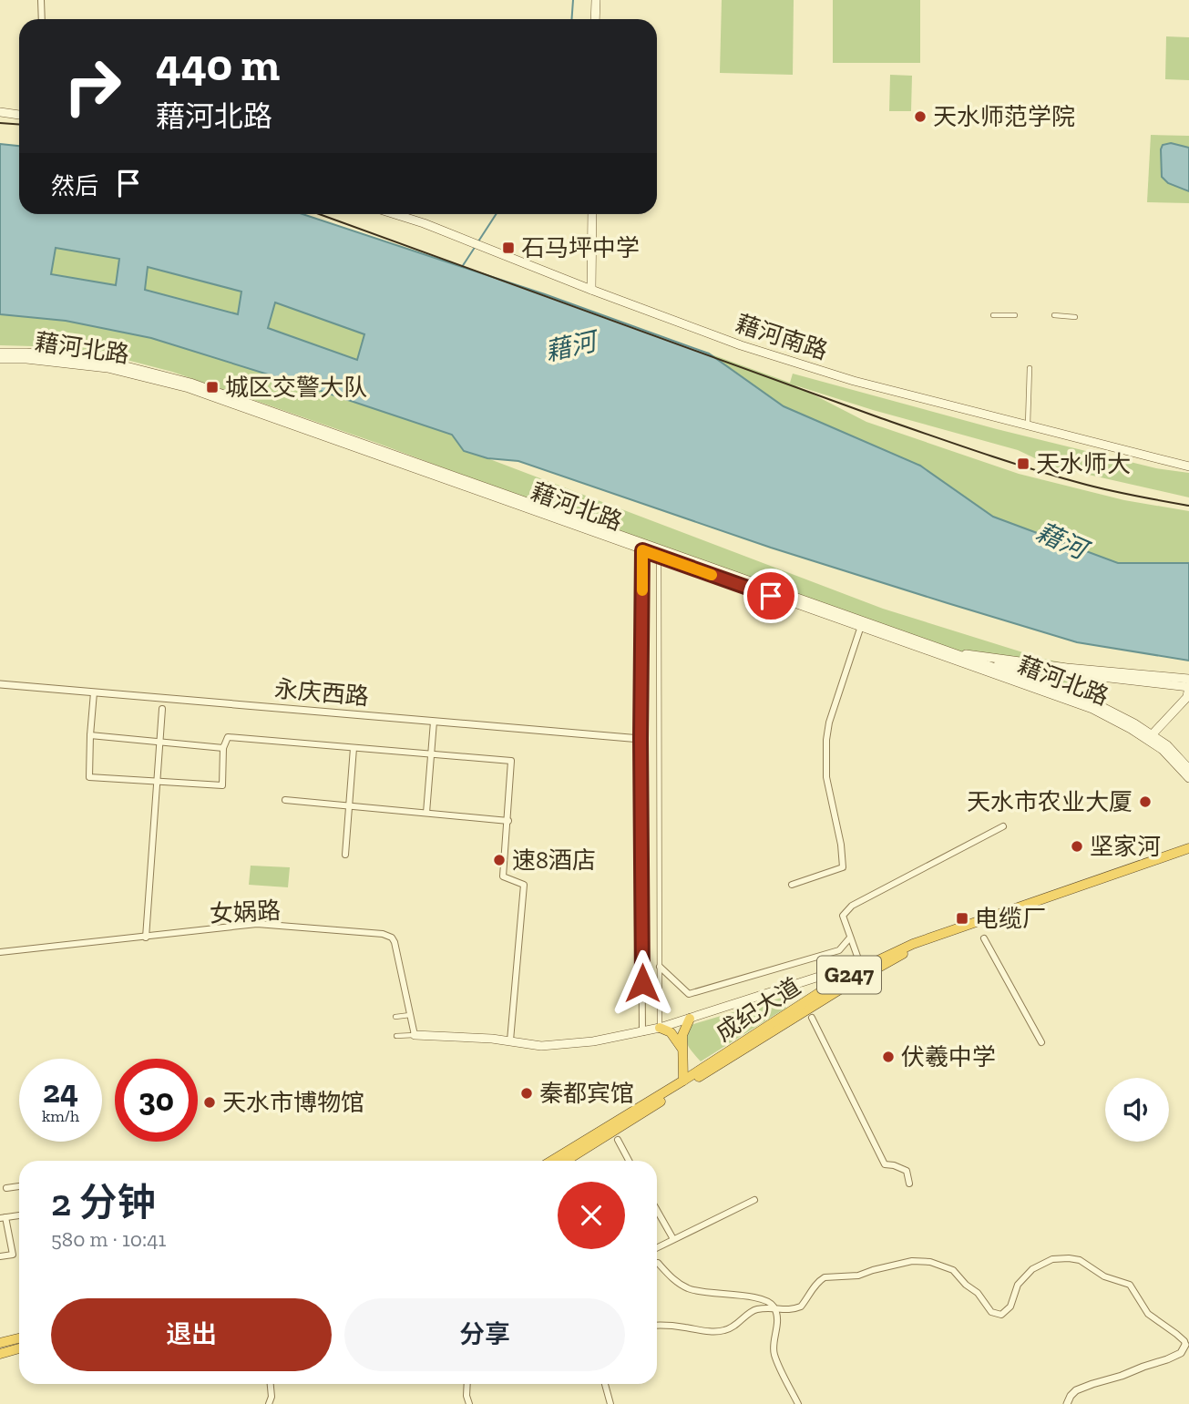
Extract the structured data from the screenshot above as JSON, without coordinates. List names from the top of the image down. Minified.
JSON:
{"streets":{"highway":["G247","成纪大道"],"main road":["藉河南路","藉河北路"],"street":["永庆西路","女娲路"]},"water":["藉河"],"places":{"other":["天水师范学院","天水市农业大厦","坚家河","速8酒店","伏羲中学","秦都宾馆","天水市博物馆"],"transit":["石马坪中学","城区交警大队","天水师大","电缆厂"]},"page":{"turn":["440 m","藉河北路"],"then":"然后","speed":"24 km/h","limit":"30","heading":["2 分钟","580 m · 10:41"],"buttons":["退出","分享"]}}
